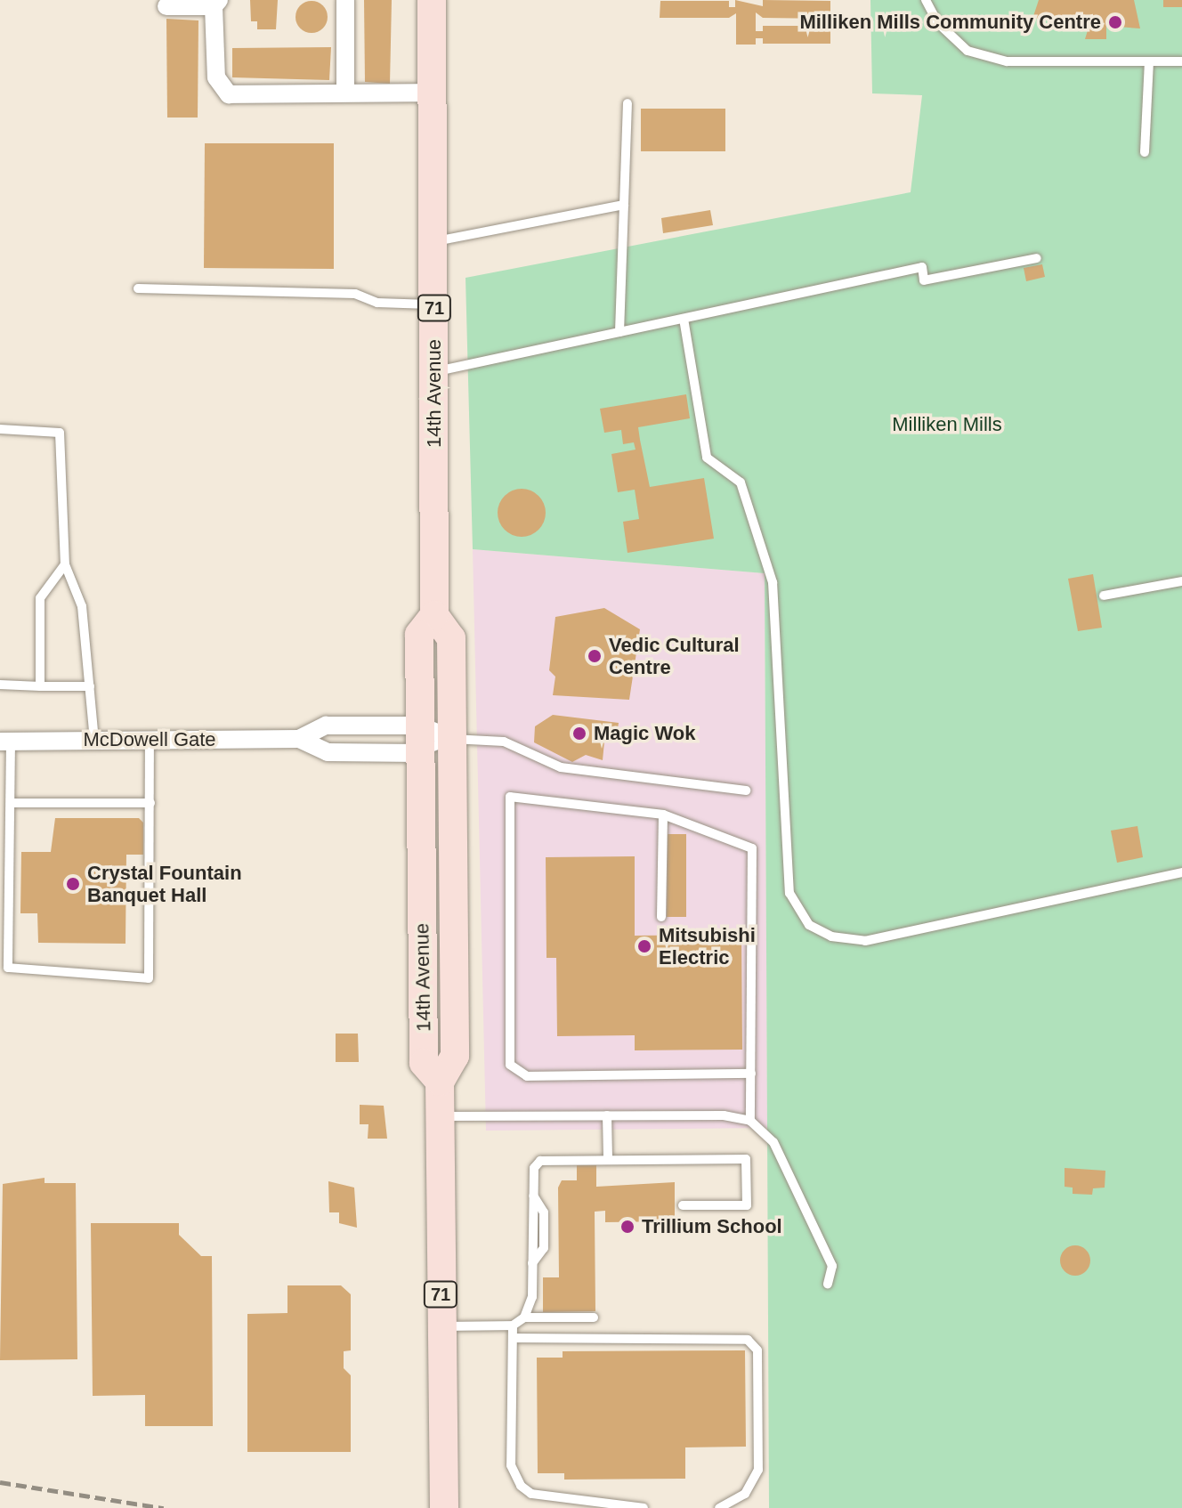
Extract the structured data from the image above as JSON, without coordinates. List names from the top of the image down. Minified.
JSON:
{"streets":{"main road":["71","14th Avenue"],"street":["McDowell Gate"]},"crossings":[["14th Avenue","McDowell Gate"]],"parks":["Milliken Mills"],"places":["Milliken Mills Community Centre","Vedic Cultural Centre","Magic Wok","Crystal Fountain Banquet Hall","Mitsubishi Electric","Trillium School"]}
